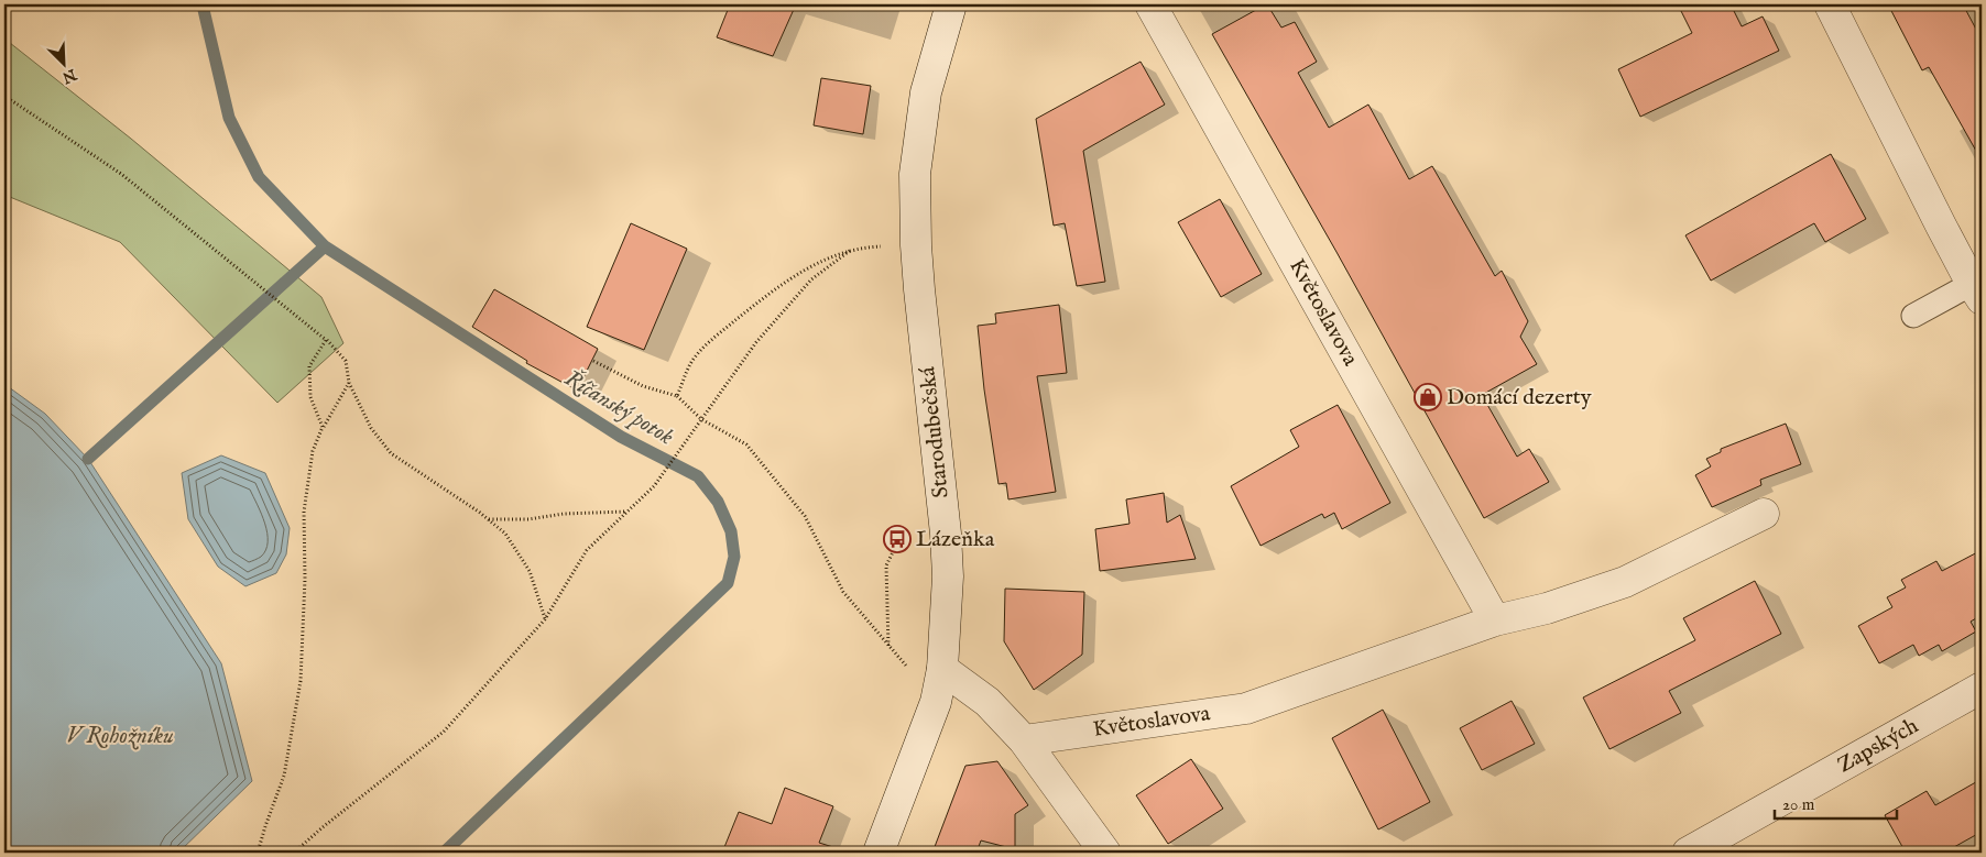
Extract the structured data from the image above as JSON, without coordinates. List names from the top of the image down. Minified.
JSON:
{"streets":{"street":["Květoslavova","Starodubečská","Zapských"]},"water":["Říčanský potok","V Rohožníku"],"places":{"shop":["Domácí dezerty"],"bus stop":["Lázeňka"]},"scale_bar":"20 m","north":"bottom right"}
